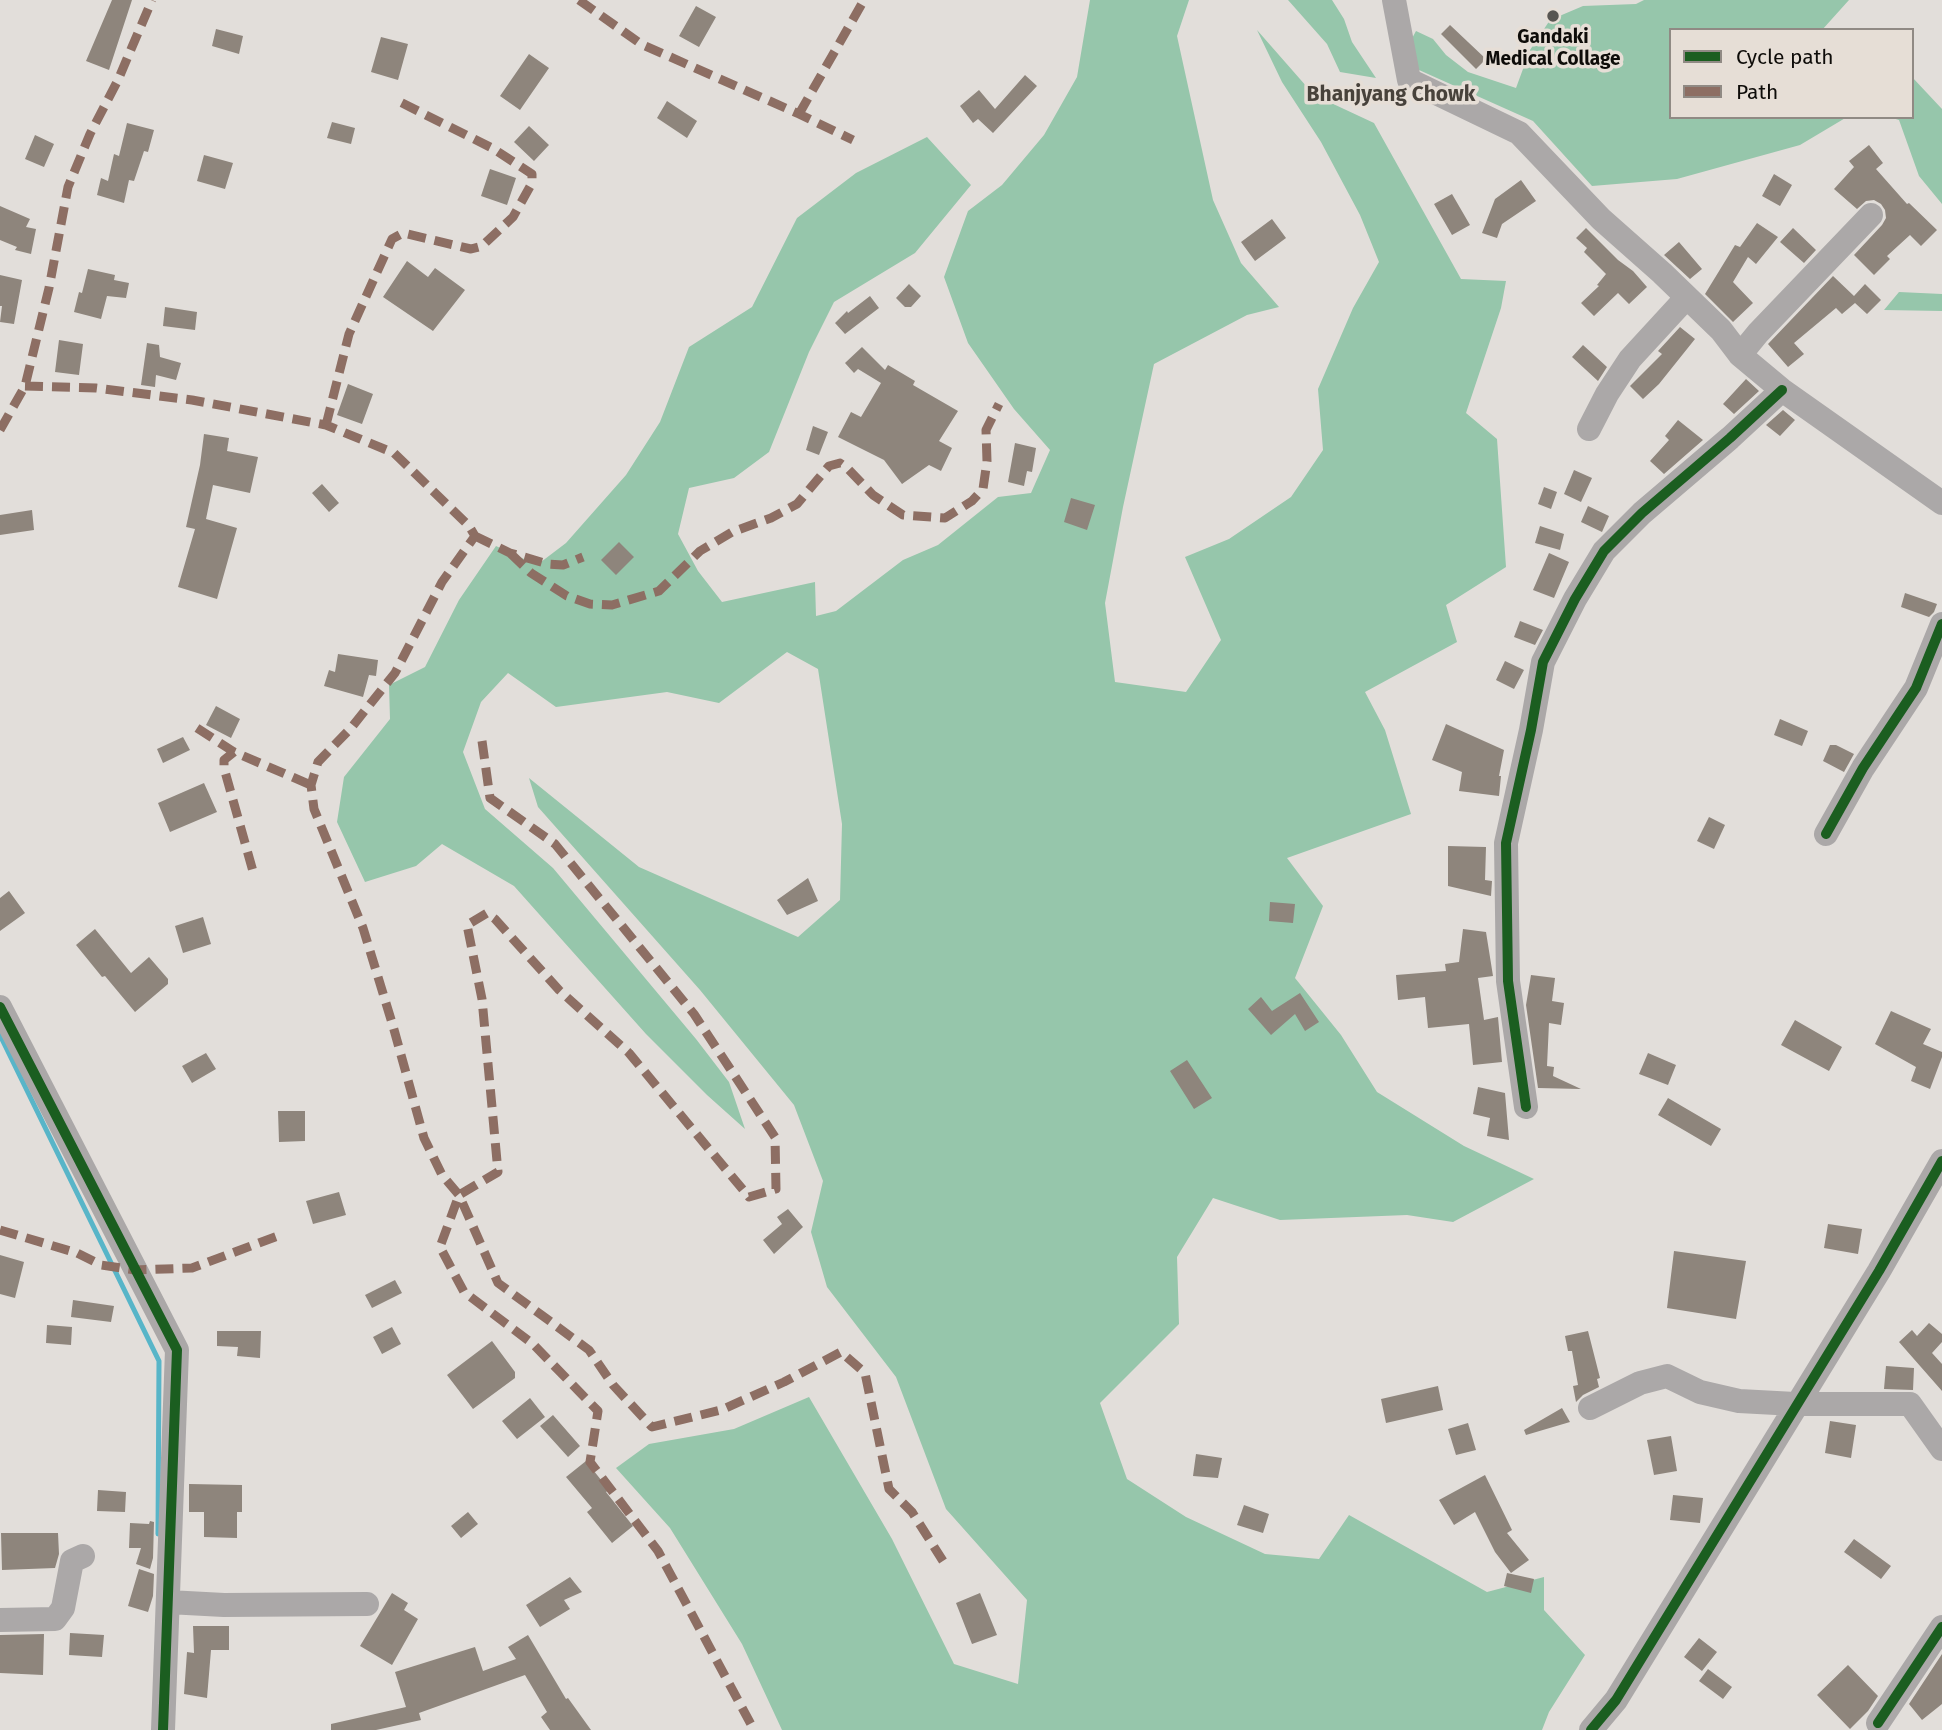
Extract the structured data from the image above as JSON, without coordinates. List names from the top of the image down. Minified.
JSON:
{"districts":["Bhanjyang Chowk"],"places":["Gandaki Medical Collage"],"legend":["Cycle path","Path"]}
